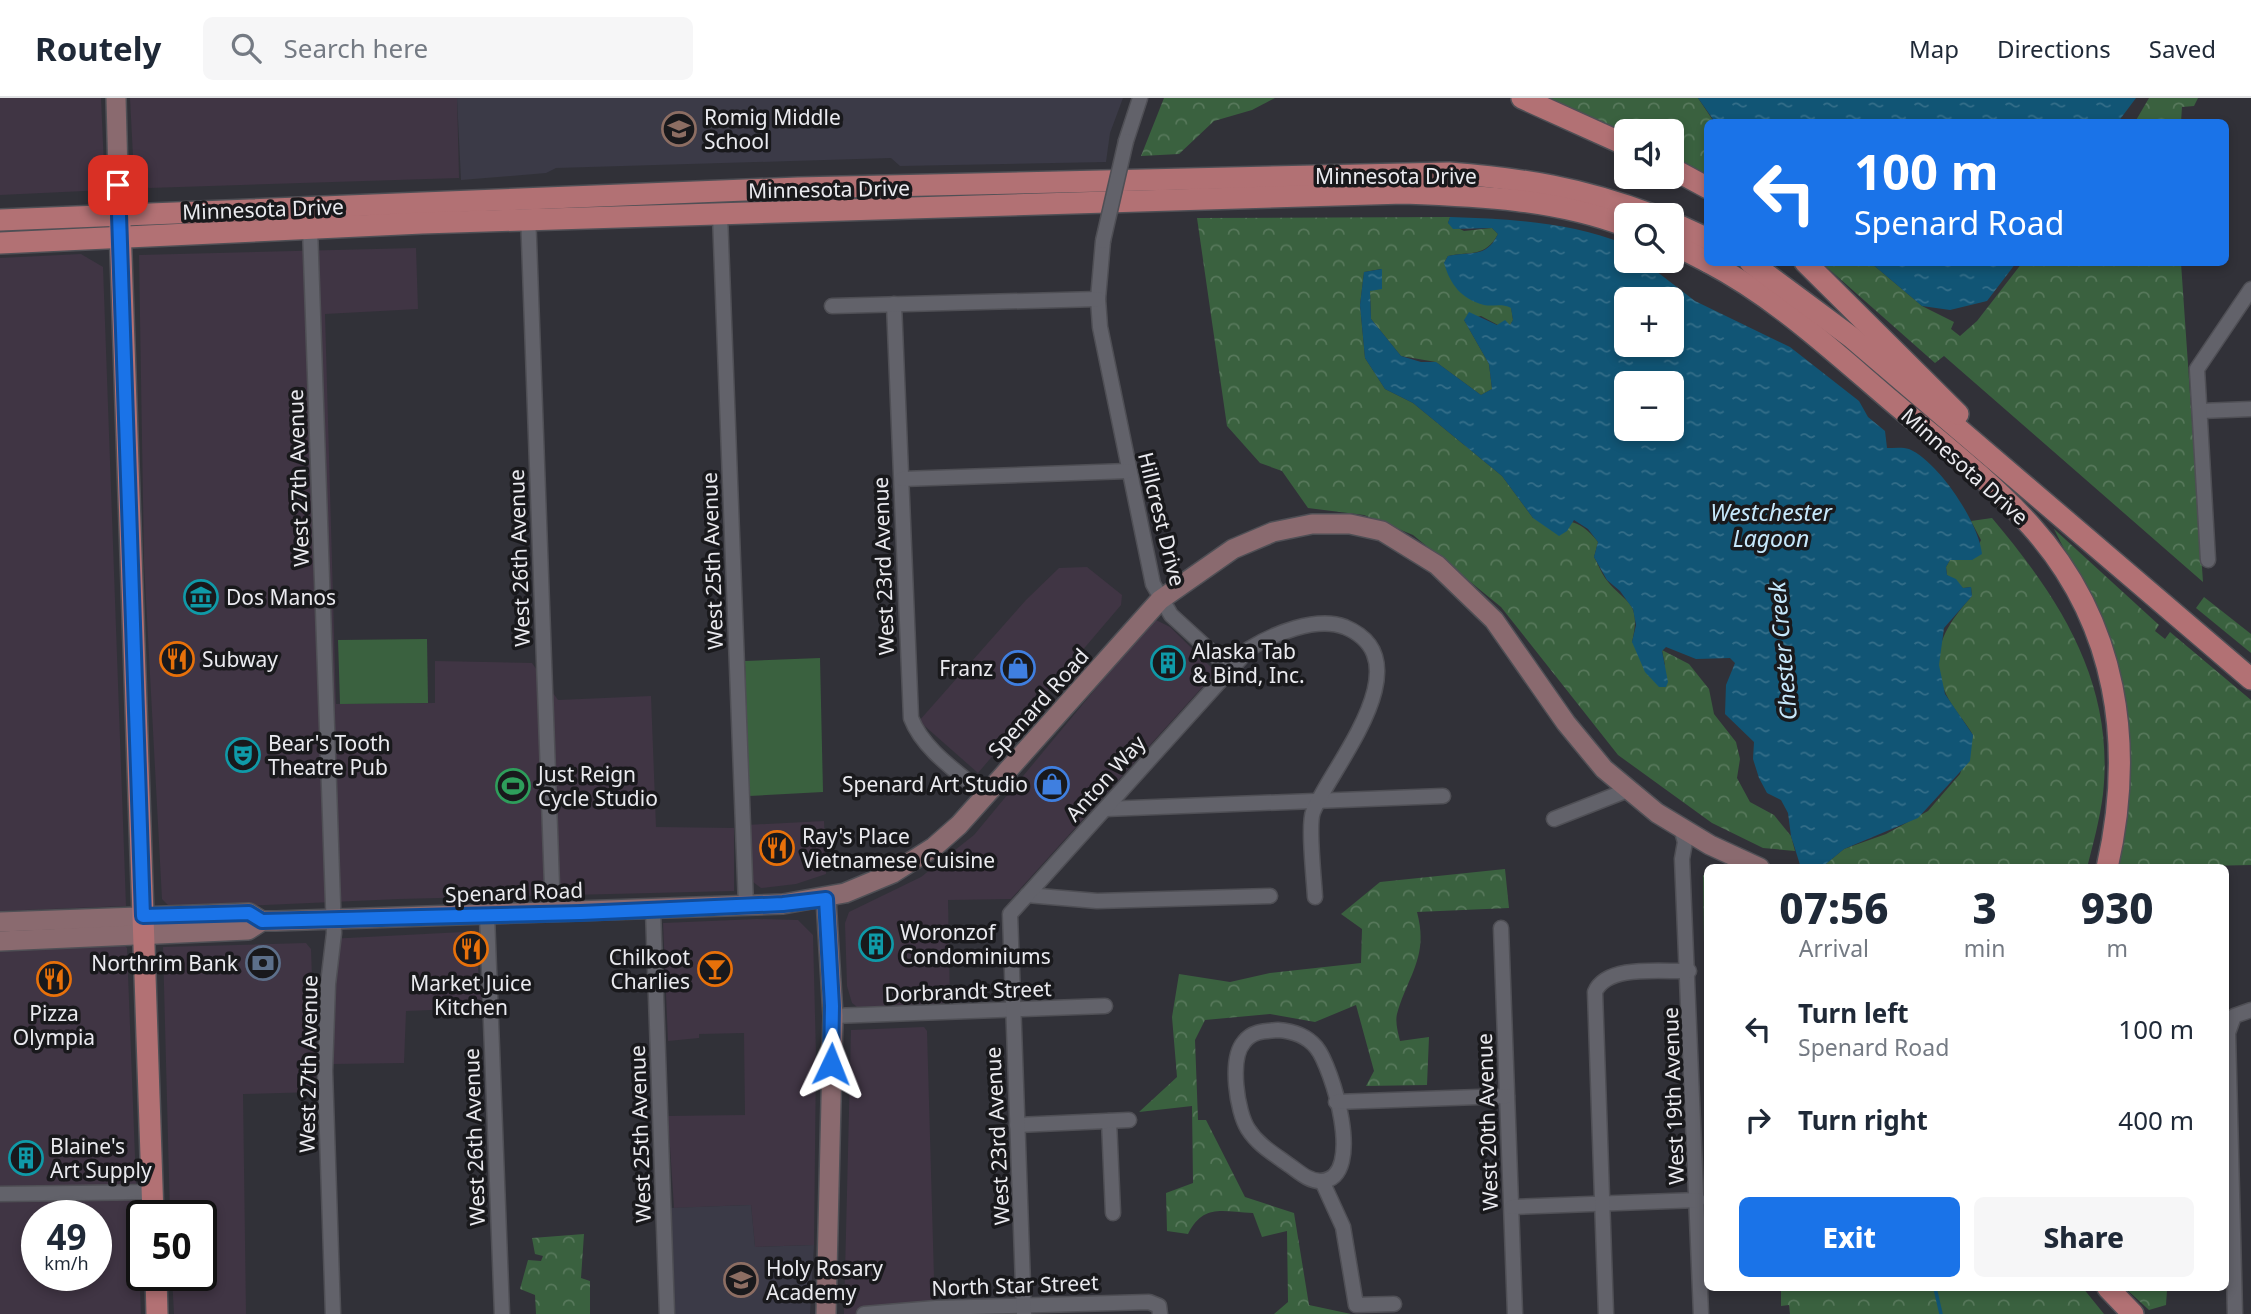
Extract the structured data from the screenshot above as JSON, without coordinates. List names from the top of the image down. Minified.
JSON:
{"streets":{"main road":["Minnesota Drive","Spenard Road"],"street":["West 27th Avenue","Hillcrest Drive","West 26th Avenue","West 25th Avenue","West 23rd Avenue","Anton Way","Dorbrandt Street","West 19th Avenue","West 20th Avenue","North Star Street"]},"crossings":[["Minnesota Drive","West 27th Avenue"],["Minnesota Drive","West 26th Avenue"],["Minnesota Drive","West 25th Avenue"],["West 27th Avenue","Spenard Road"],["Hillcrest Drive","Spenard Road"],["Hillcrest Drive","Anton Way"],["West 26th Avenue","Spenard Road"],["West 25th Avenue","Spenard Road"],["West 23rd Avenue","Spenard Road"],["West 23rd Avenue","Anton Way"],["West 23rd Avenue","Dorbrandt Street"],["West 23rd Avenue","North Star Street"],["Spenard Road","West 19th Avenue"]],"water":["Westchester Lagoon","Chester Creek"],"places":{"school or university":["Romig Middle School","Holy Rosary Academy"],"museum":["Dos Manos"],"restaurant":["Subway","Ray's Place Vietnamese Cuisine","Market Juice Kitchen","Pizza Olympia"],"building":["Alaska Tab & Bind, Inc.","Woronzof Condominiums","Blaine's Art Supply"],"shop":["Franz","Spenard Art Studio"],"theatre":["Bear's Tooth Theatre Pub"],"sports":["Just Reign Cycle Studio"],"bank":["Northrim Bank"],"bar":["Chilkoot Charlies"]},"page":{"header":"Routely","search":"Search here","nav":["Map","Directions","Saved"],"map_buttons":["+","−"],"turn":["100 m","Spenard Road"],"eta":["07:56","Arrival","3","min","930","m"],"list":[{"name":"Turn left","note":"Spenard Road","value":"100 m"},{"name":"Turn right","value":"400 m"}],"buttons":["Exit","Share"],"speed":"49 km/h","limit":"50"}}
